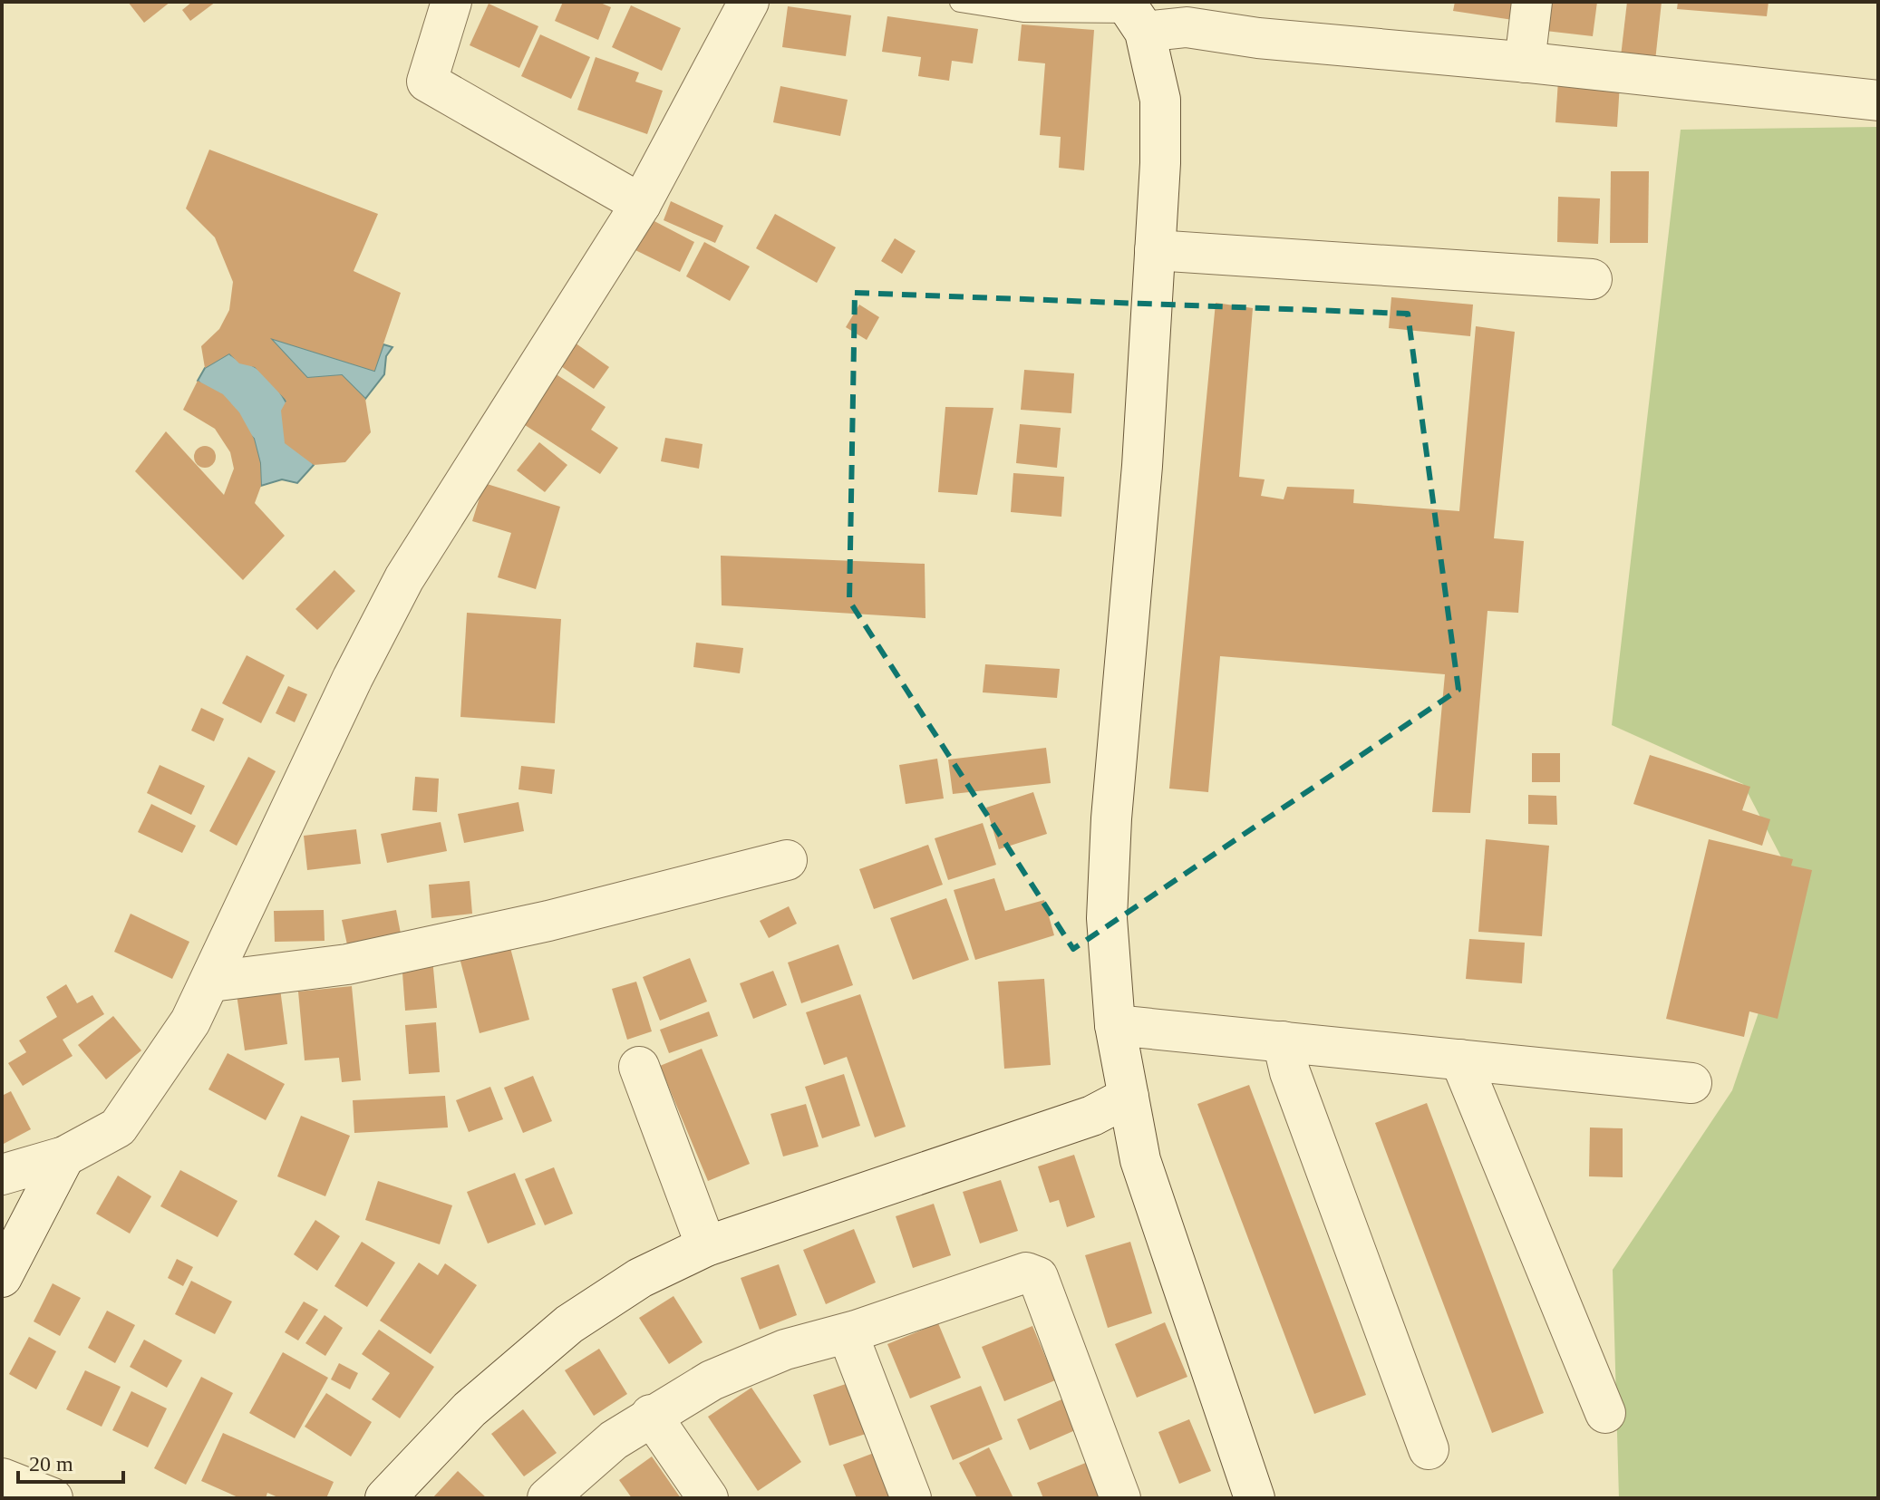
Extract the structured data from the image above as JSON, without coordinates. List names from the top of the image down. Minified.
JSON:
{"scale_bar":"20 m"}
